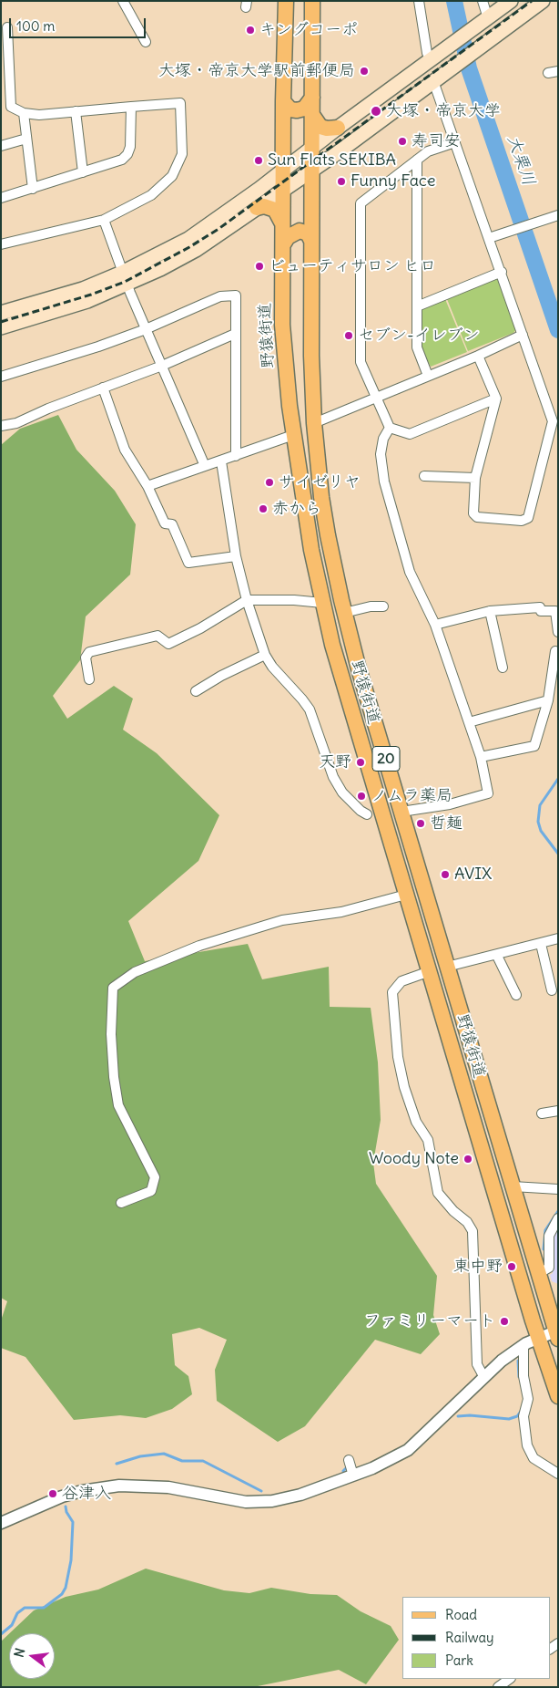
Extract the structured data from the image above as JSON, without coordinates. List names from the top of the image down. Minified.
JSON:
{"streets":{"main road":["野猿街道","20"]},"water":["大栗川"],"places":["キングコーポ","大塚・帝京大学駅前郵便局","大塚・帝京大学","寿司安","Sun Flats SEKIBA","Funny Face","ビューティサロン ヒロ","セブン-イレブン","サイゼリヤ","赤から","天野","ノムラ薬局","哲麺","AVIX","Woody Note","東中野","ファミリーマート","谷津入"],"legend":["Road","Railway","Park"],"scale_bar":"100 m","north":"left"}
